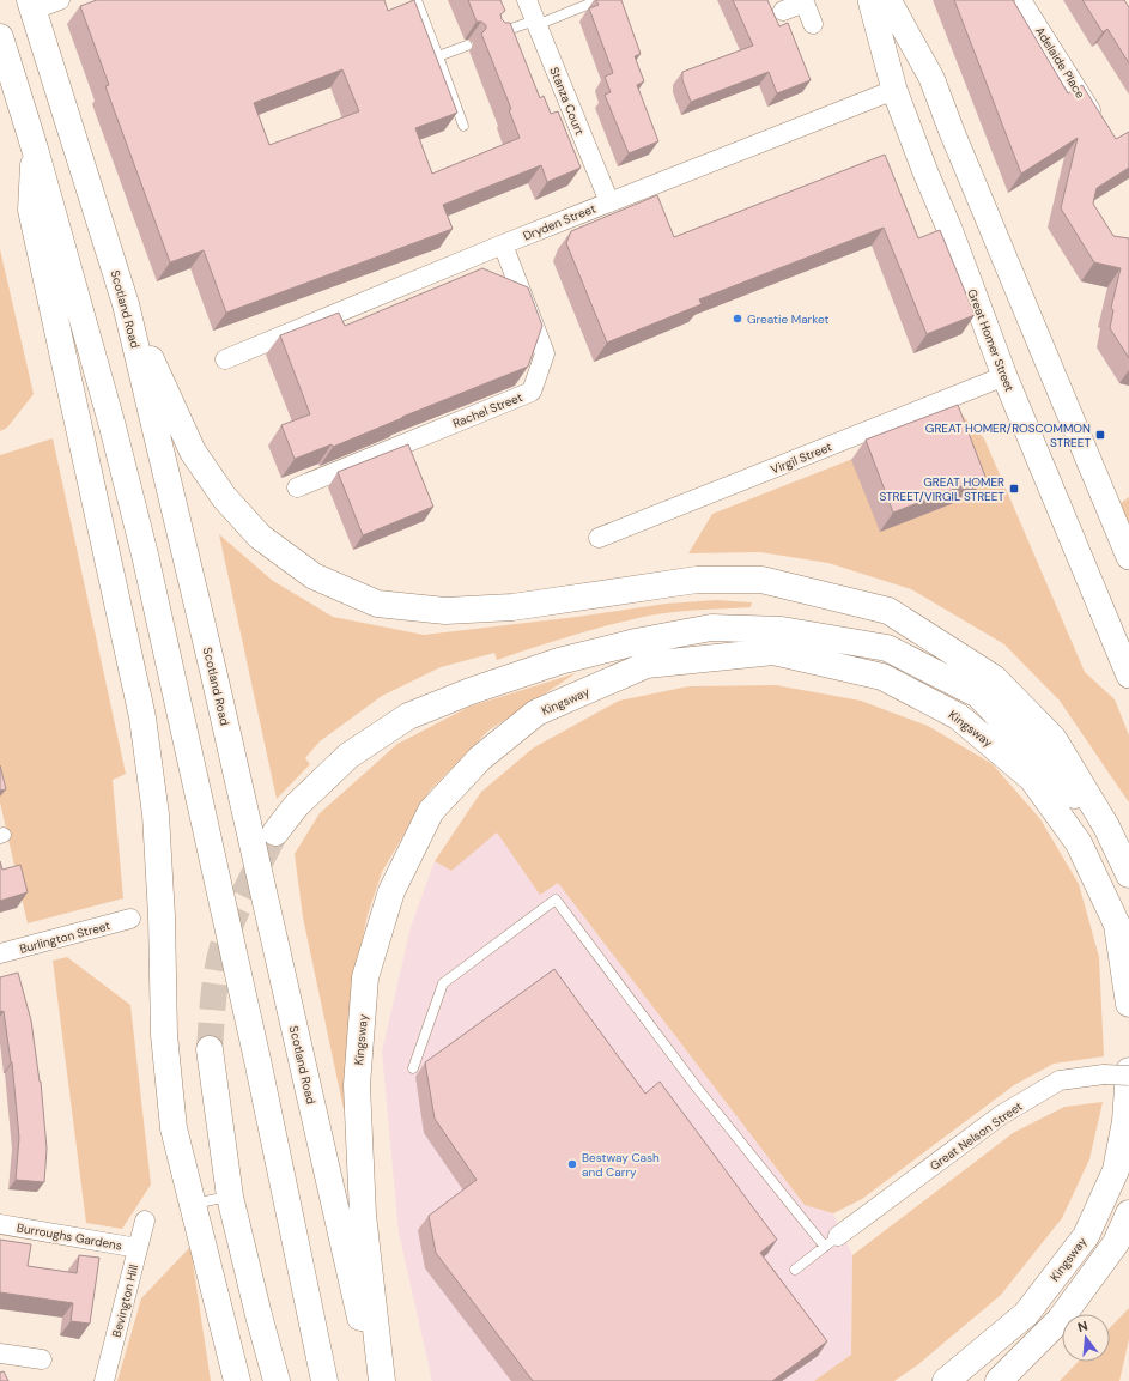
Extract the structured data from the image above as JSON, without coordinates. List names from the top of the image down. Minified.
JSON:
{"streets":{"highway":["Scotland Road","Kingsway"],"street":["Adelaide Place","Stanza Court","Dryden Street","Great Homer Street","Rachel Street","Virgil Street","Burlington Street","Great Nelson Street","Burroughs Gardens","Bevington Hill"]},"crossings":[["Stanza Court","Dryden Street"],["Dryden Street","Great Homer Street"],["Dryden Street","Rachel Street"],["Great Homer Street","Virgil Street"],["Burroughs Gardens","Bevington Hill"]],"places":{"other":["Greatie Market","Bestway Cash and Carry"],"transit":["GREAT HOMER/ROSCOMMON STREET","GREAT HOMER STREET/VIRGIL STREET"]},"north":"top"}
